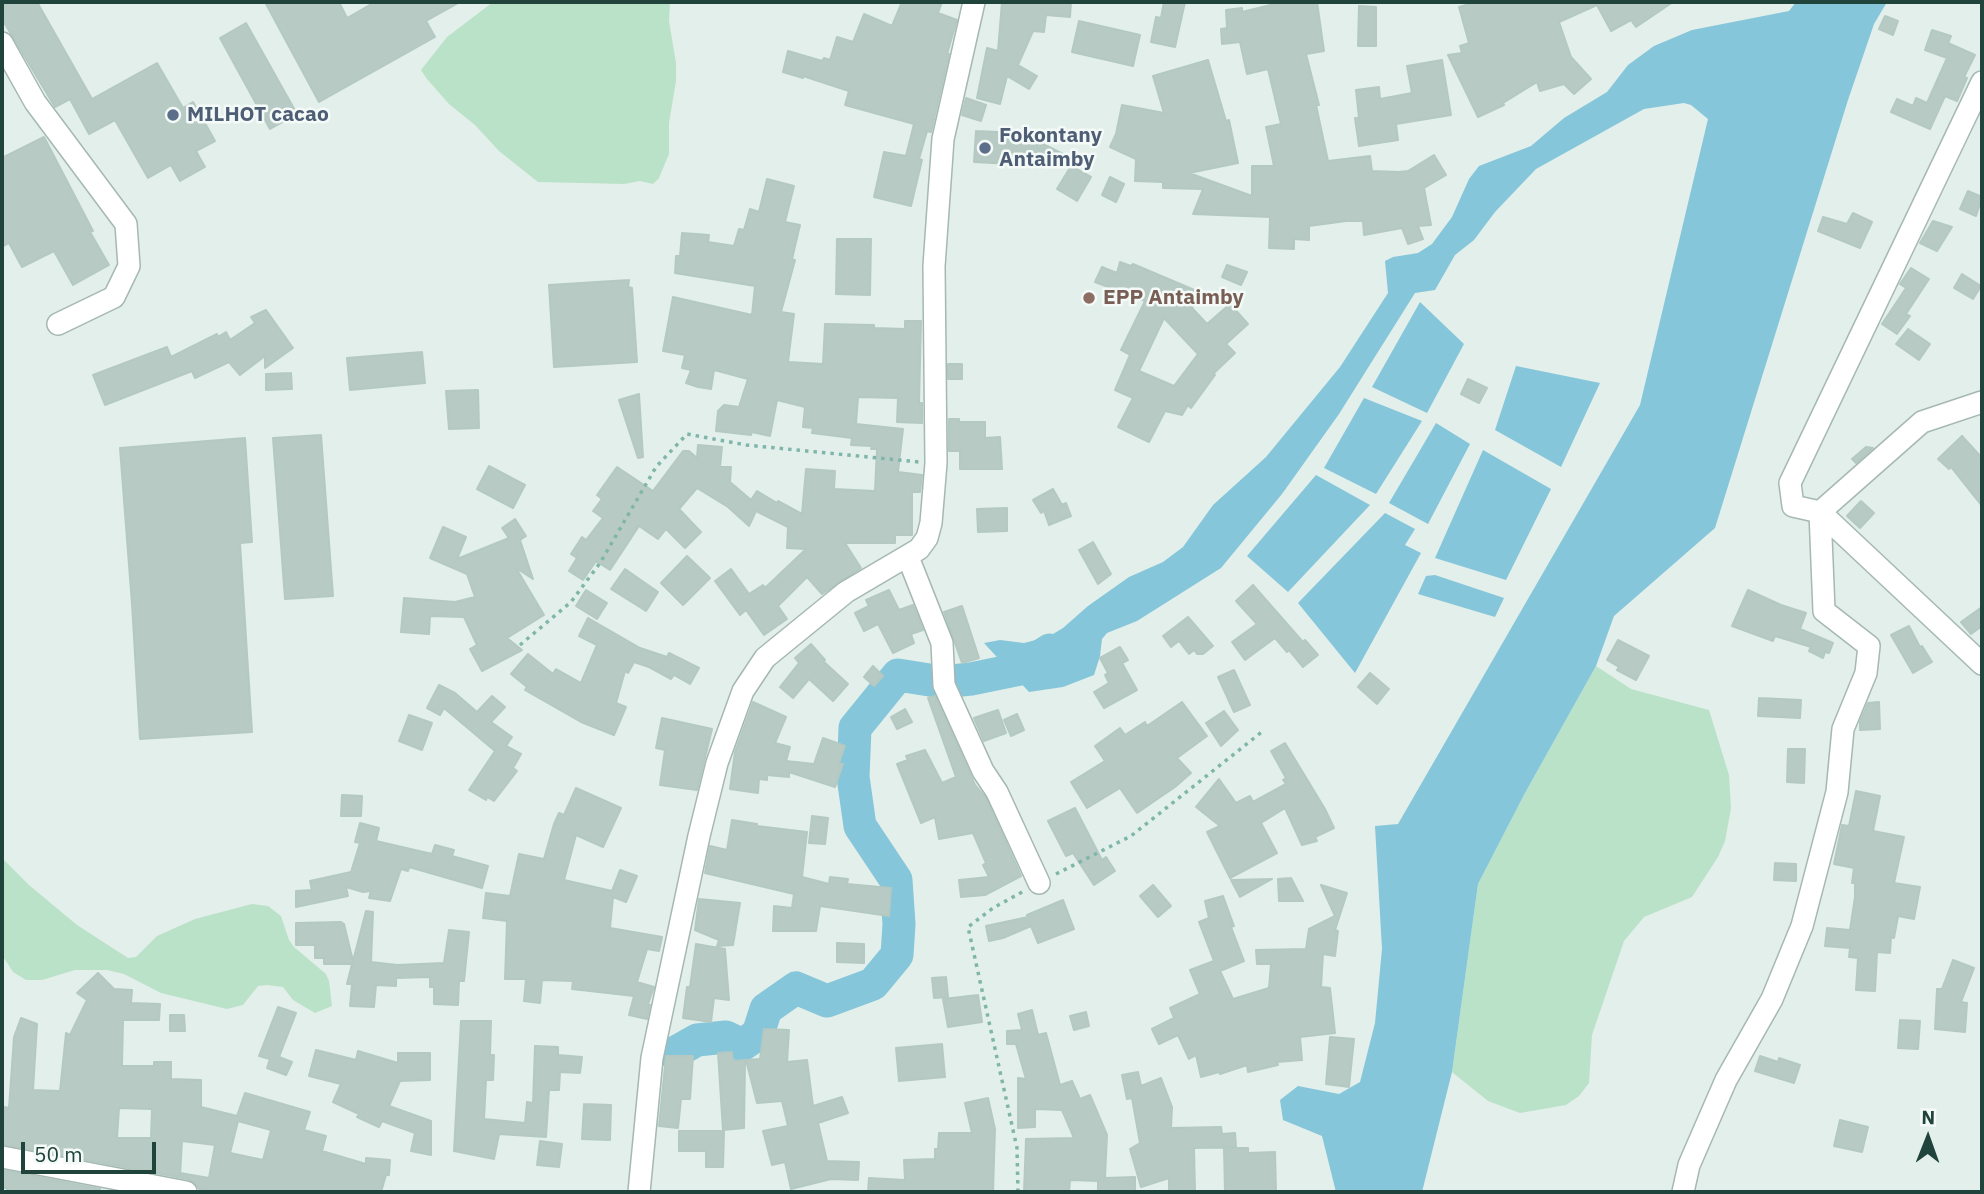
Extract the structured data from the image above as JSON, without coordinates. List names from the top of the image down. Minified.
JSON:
{"places":["MILHOT cacao","Fokontany Antaimby","EPP Antaimby"],"scale_bar":"50 m","north":"top"}
